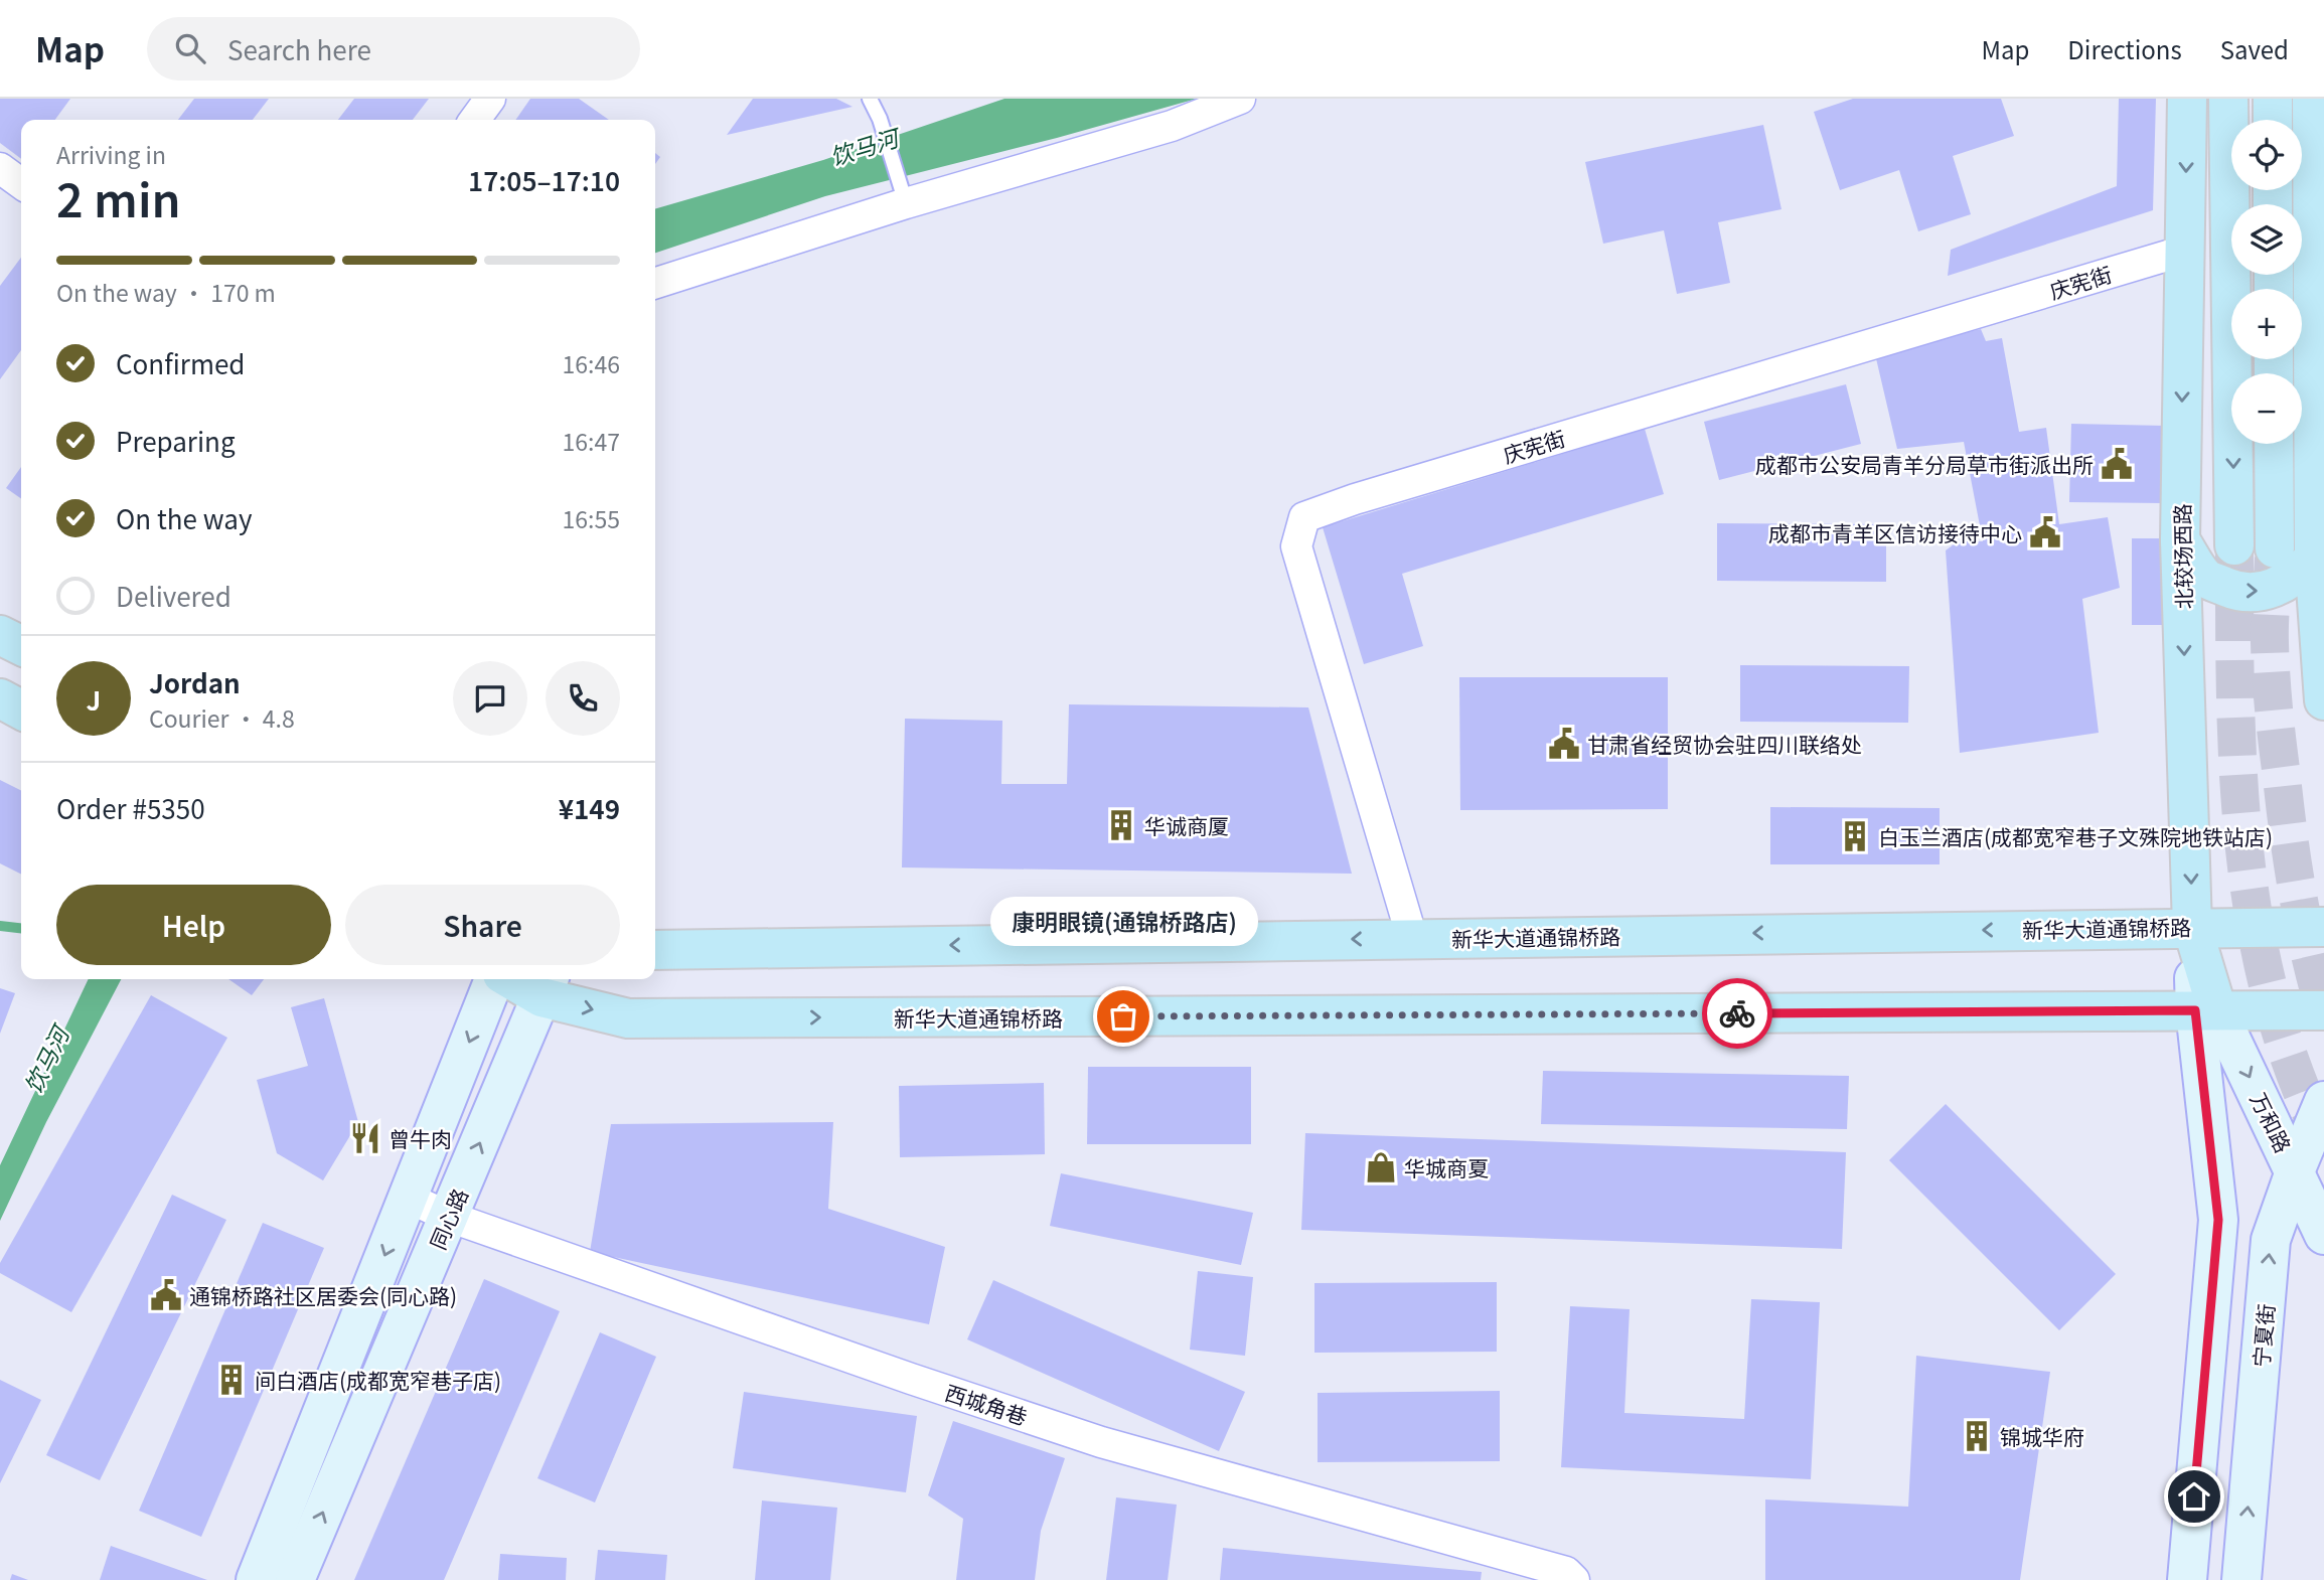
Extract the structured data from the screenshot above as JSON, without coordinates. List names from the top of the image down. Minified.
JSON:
{"streets":{"main road":["北较场西路","新华大道通锦桥路","万和路","同心路","宁夏街"],"street":["庆宪街","西城角巷"]},"crossings":[["庆宪街","北较场西路"],["庆宪街","新华大道通锦桥路"],["北较场西路","新华大道通锦桥路"],["北较场西路","万和路"],["新华大道通锦桥路","万和路"],["新华大道通锦桥路","同心路"],["万和路","宁夏街"],["同心路","西城角巷"]],"one_way":["万和路"],"water":["饮马河"],"places":{"public building":["成都市公安局青羊分局草市街派出所","成都市青羊区信访接待中心","甘肃省经贸协会驻四川联络处","通锦桥路社区居委会(同心路)"],"building":["华诚商厦","白玉兰酒店(成都宽窄巷子文殊院地铁站店)","间白酒店(成都宽窄巷子店)","锦城华府"],"other":["康明眼镜(通锦桥路店)"],"restaurant":["曾牛肉"],"shop":["华城商夏"]},"page":{"header":"Map","search":"Search here","nav":["Map","Directions","Saved"],"map_buttons":["+","−"],"heading":["2 min","Arriving in","17:05–17:10"],"panel":["Jordan","Courier · 4.8","Order #5350","¥149"],"bar":"On the way · 170 m","list":[["Confirmed","16:46"],["Preparing","16:47"],["On the way","16:55"],"Delivered"],"round":"J","buttons":["Help","Share"],"bubble":"康明眼镜(通锦桥路店)"}}
